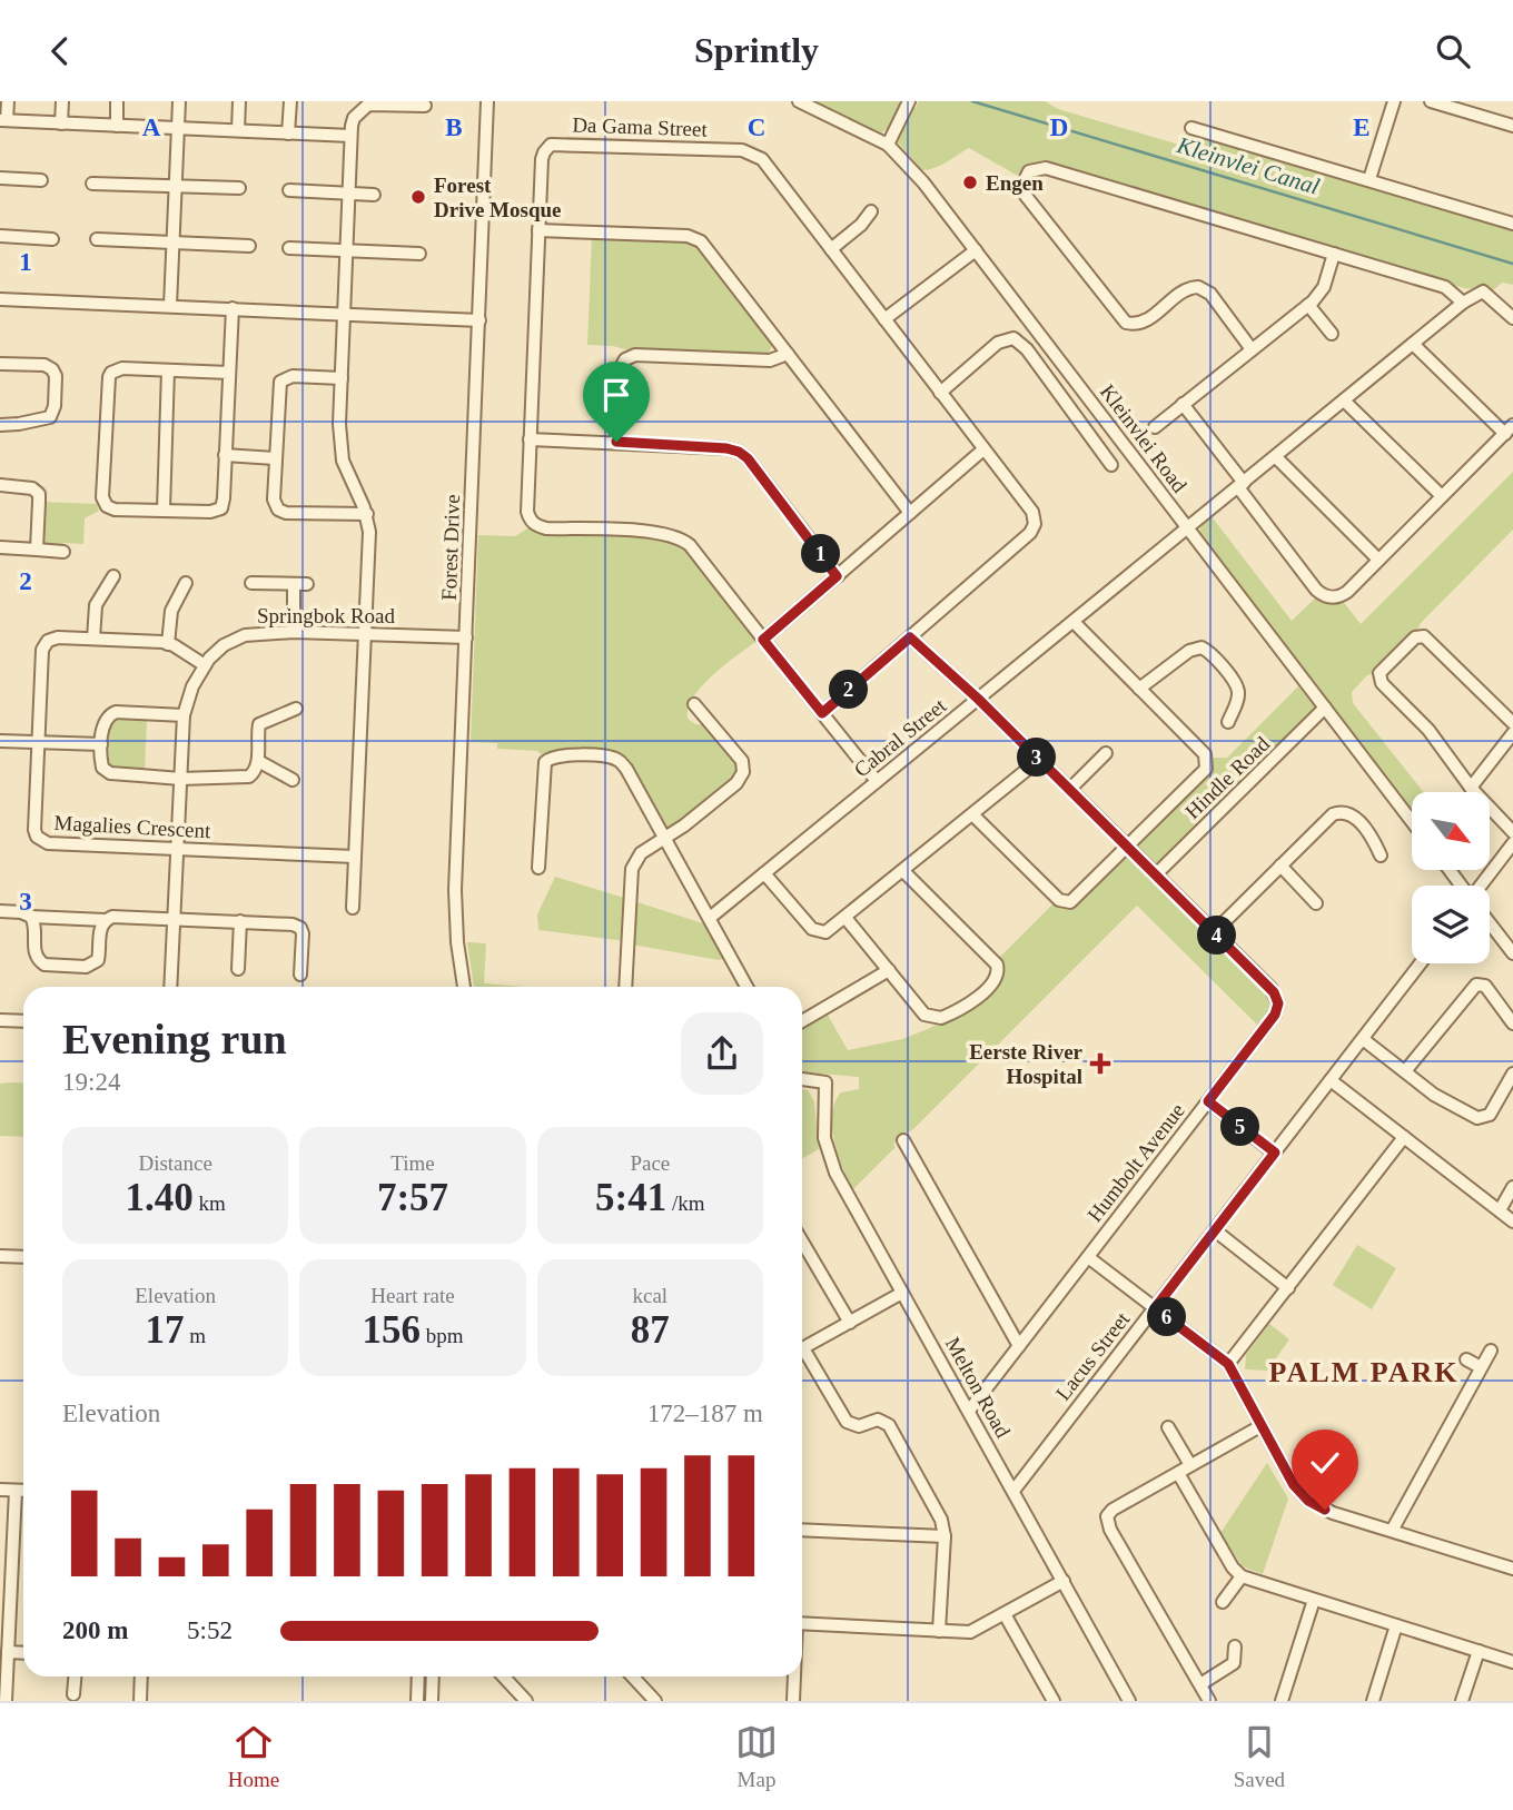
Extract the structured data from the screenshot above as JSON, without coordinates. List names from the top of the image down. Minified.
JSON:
{"streets":{"street":["Da Gama Street","Kleinvlei Road","Forest Drive","Springbok Road","Cabral Street","Hindle Road","Magalies Crescent","Humbolt Avenue","Lacus Street","Melton Road"]},"crossings":[["Da Gama Street","Humbolt Avenue"],["Kleinvlei Road","Cabral Street"],["Kleinvlei Road","Hindle Road"],["Forest Drive","Springbok Road"],["Springbok Road","Magalies Crescent"],["Cabral Street","Humbolt Avenue"],["Hindle Road","Humbolt Avenue"],["Humbolt Avenue","Melton Road"],["Lacus Street","Melton Road"]],"districts":["PALM PARK"],"water":["Kleinvlei Canal"],"places":{"other":["Engen","Forest Drive Mosque"],"health":["Eerste River Hospital"]},"north":"bottom right","page":{"header":"Sprintly","pins":["1","2","3","4","5","6"],"heading":["Evening run","19:24"],"stats":[["Distance","1.40 km"],["Time","7:57"],["Pace","5:41 /km"],["Elevation","17 m"],["Heart rate","156 bpm"],["kcal","87"]],"chart":["Elevation","172–187 m"],"list":[{"name":"200 m","note":"5:52"}],"tabs":["Home","Map","Saved"]},"grid":{"columns":["A","B","C","D","E"],"rows":["1","2","3"]}}
